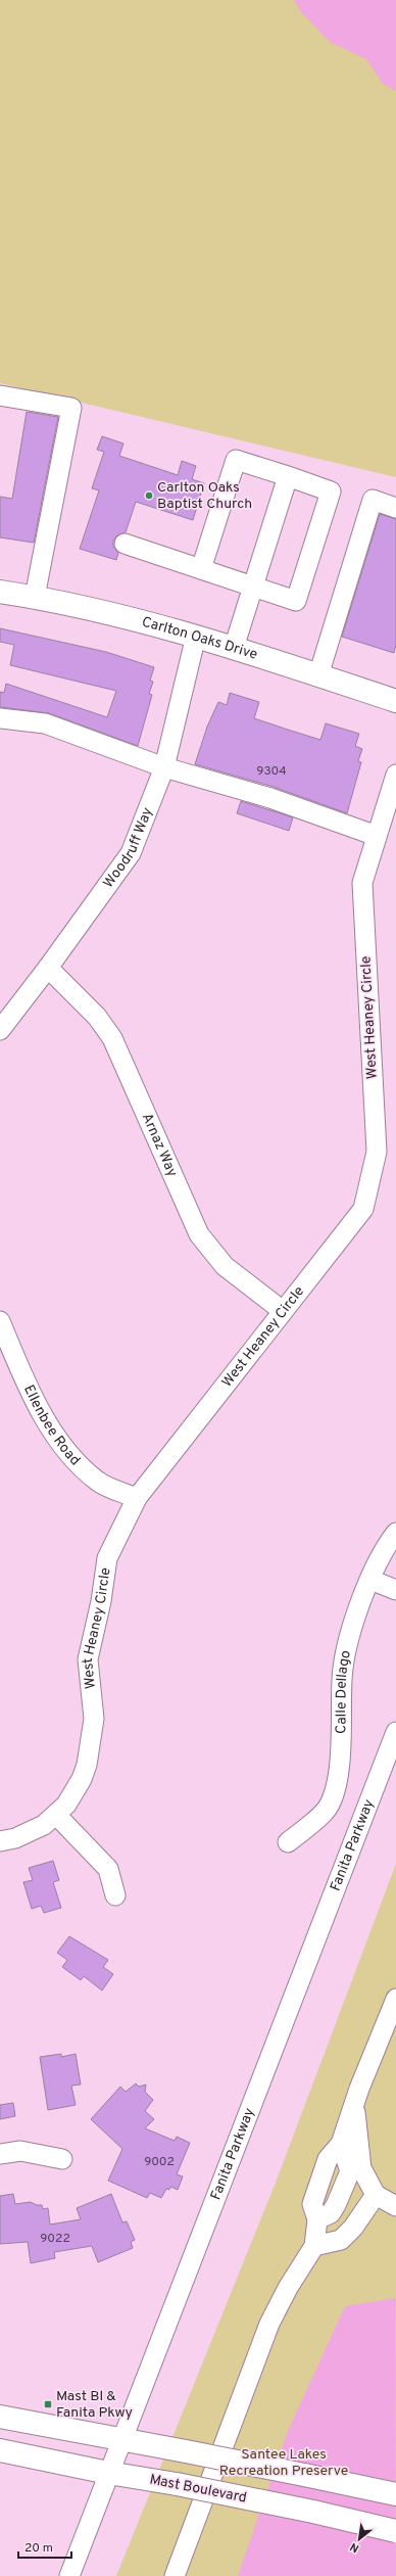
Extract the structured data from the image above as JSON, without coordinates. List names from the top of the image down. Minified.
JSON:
{"streets":{"main road":["Carlton Oaks Drive","Mast Boulevard"],"street":["Woodruff Way","West Heaney Circle","Arnaz Way","Ellenbee Road","Calle Dellago","Fanita Parkway"]},"crossings":[["Carlton Oaks Drive","Woodruff Way"],["Woodruff Way","Arnaz Way"],["West Heaney Circle","Arnaz Way"],["West Heaney Circle","Ellenbee Road"],["Fanita Parkway","Mast Boulevard"]],"parks":["Santee Lakes Recreation Preserve"],"places":{"other":["Carlton Oaks Baptist Church"],"transit":["Mast Bl & Fanita Pkwy"]},"house_numbers":["9304","9002","9022"],"scale_bar":"20 m","north":"bottom left"}
